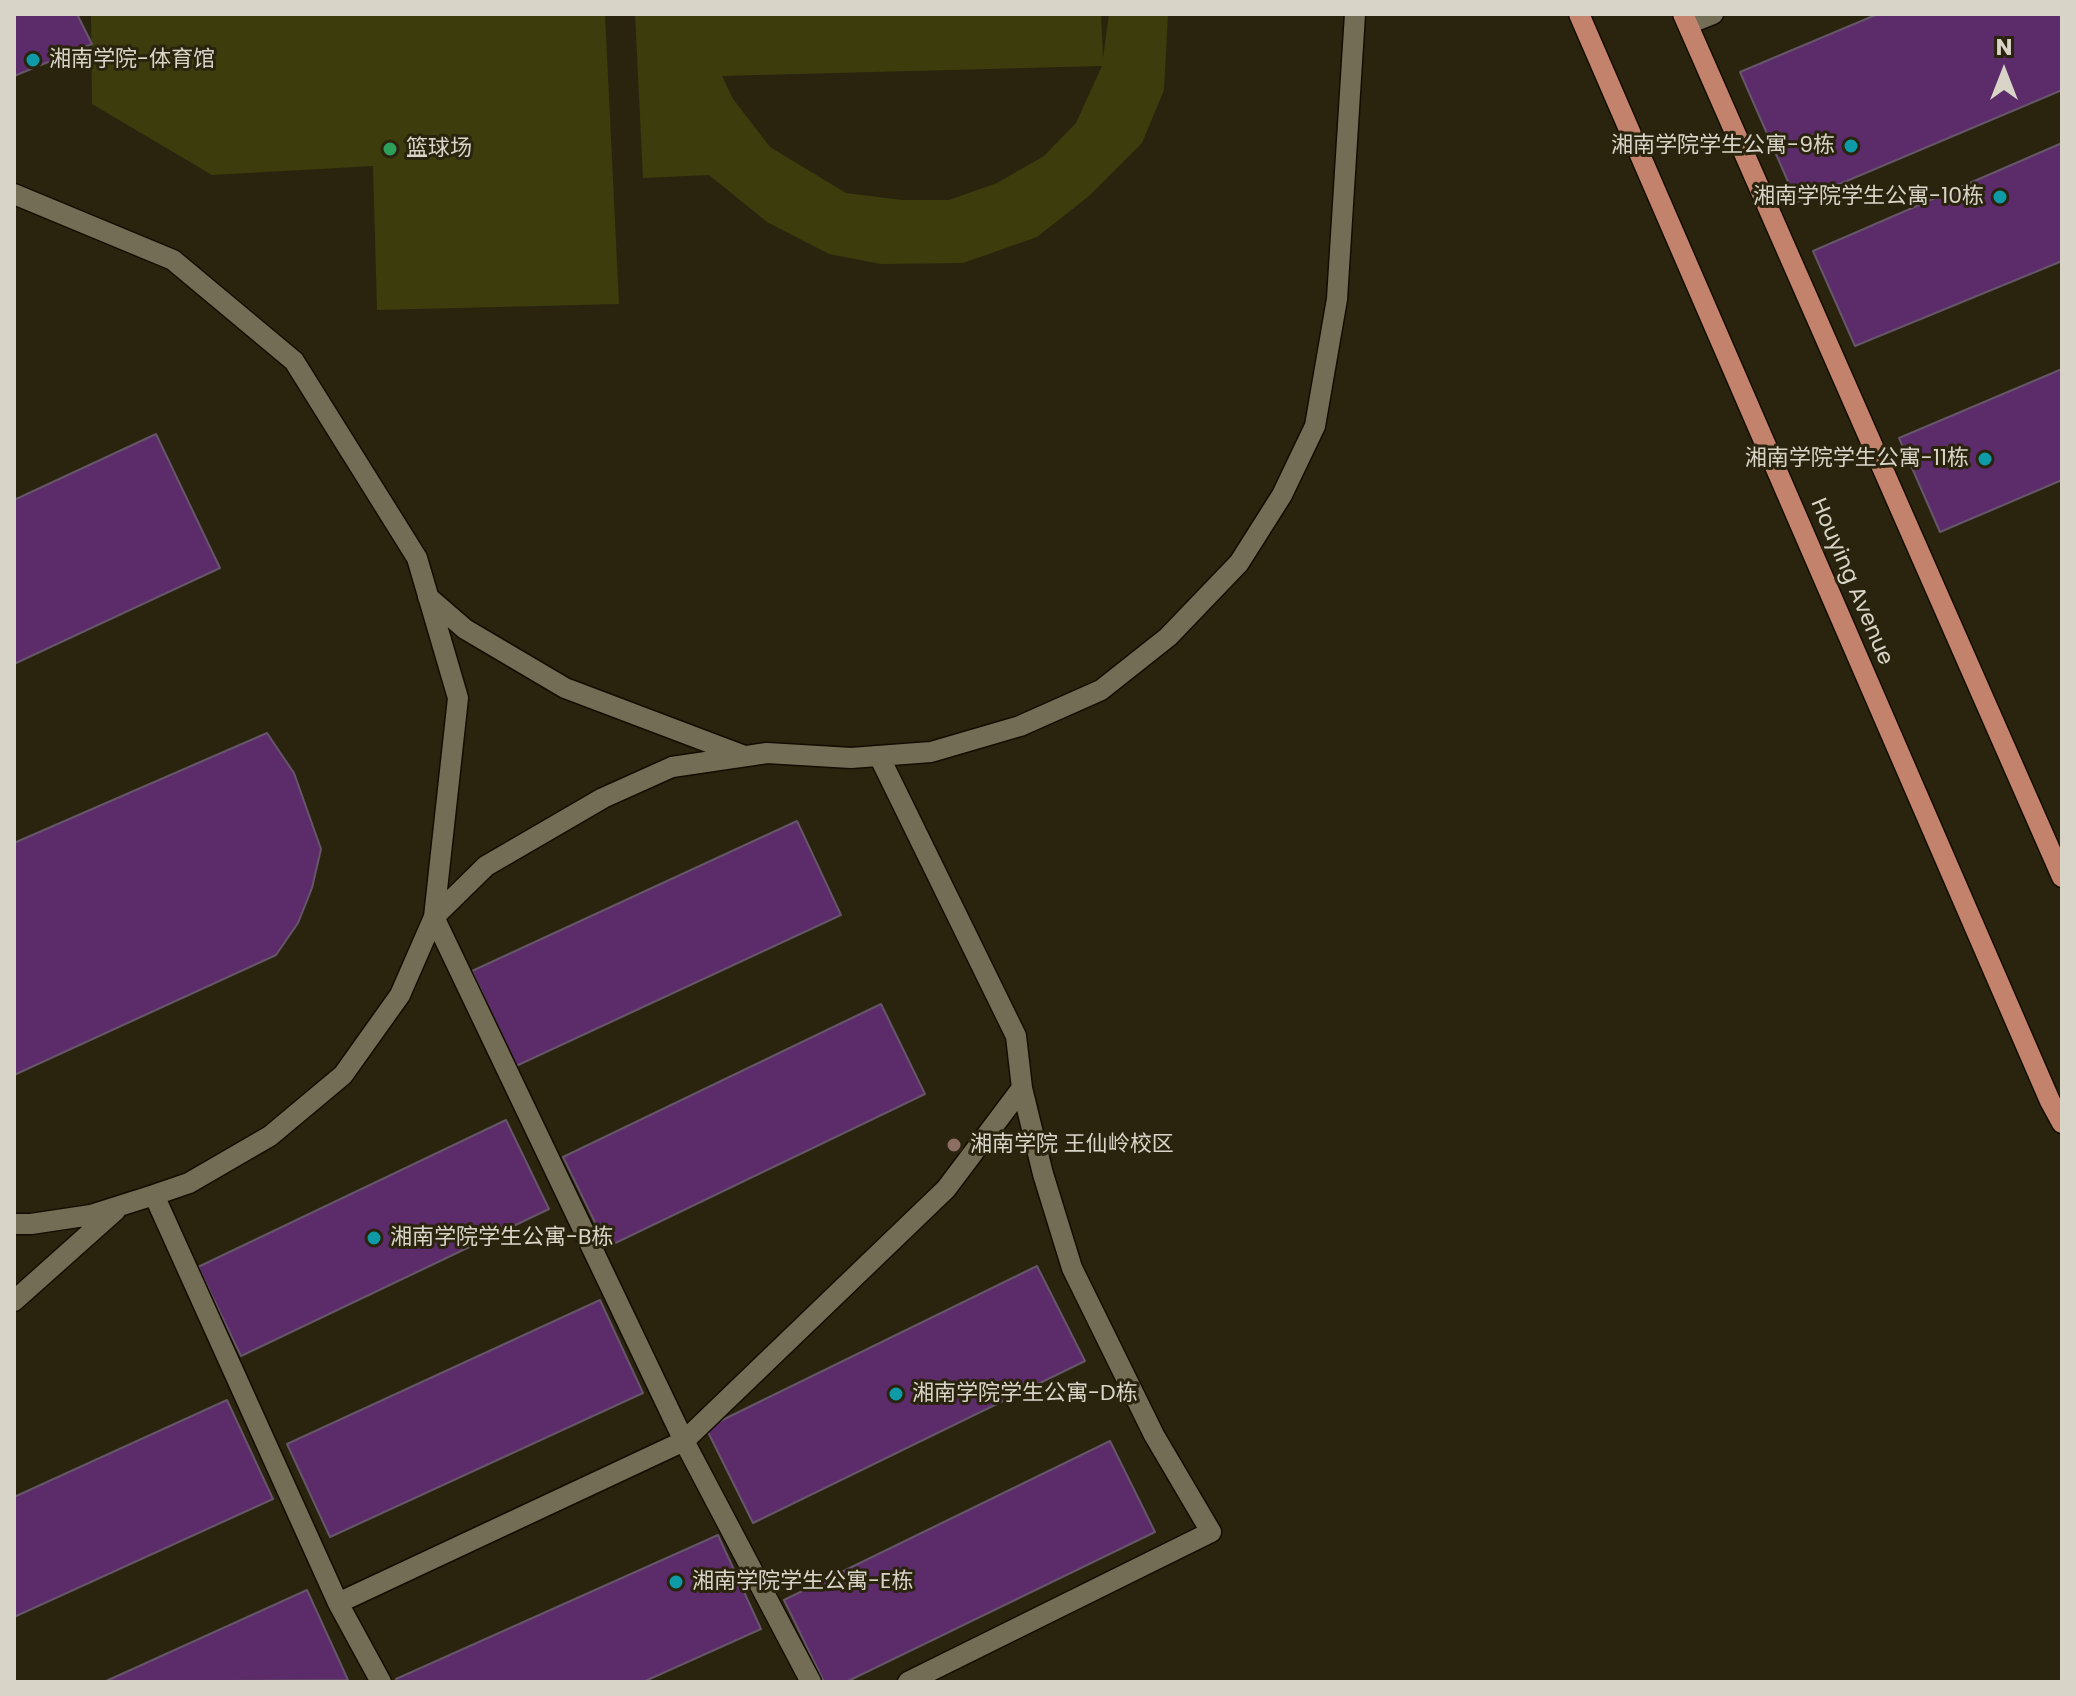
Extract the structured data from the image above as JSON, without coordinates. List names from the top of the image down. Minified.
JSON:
{"streets":{"main road":["Houying Avenue"]},"places":["湘南学院-体育馆","湘南学院学生公寓-9栋","篮球场","湘南学院学生公寓-10栋","湘南学院学生公寓-11栋","湘南学院 王仙岭校区","湘南学院学生公寓-B栋","湘南学院学生公寓-D栋","湘南学院学生公寓-E栋"],"north":"top"}
